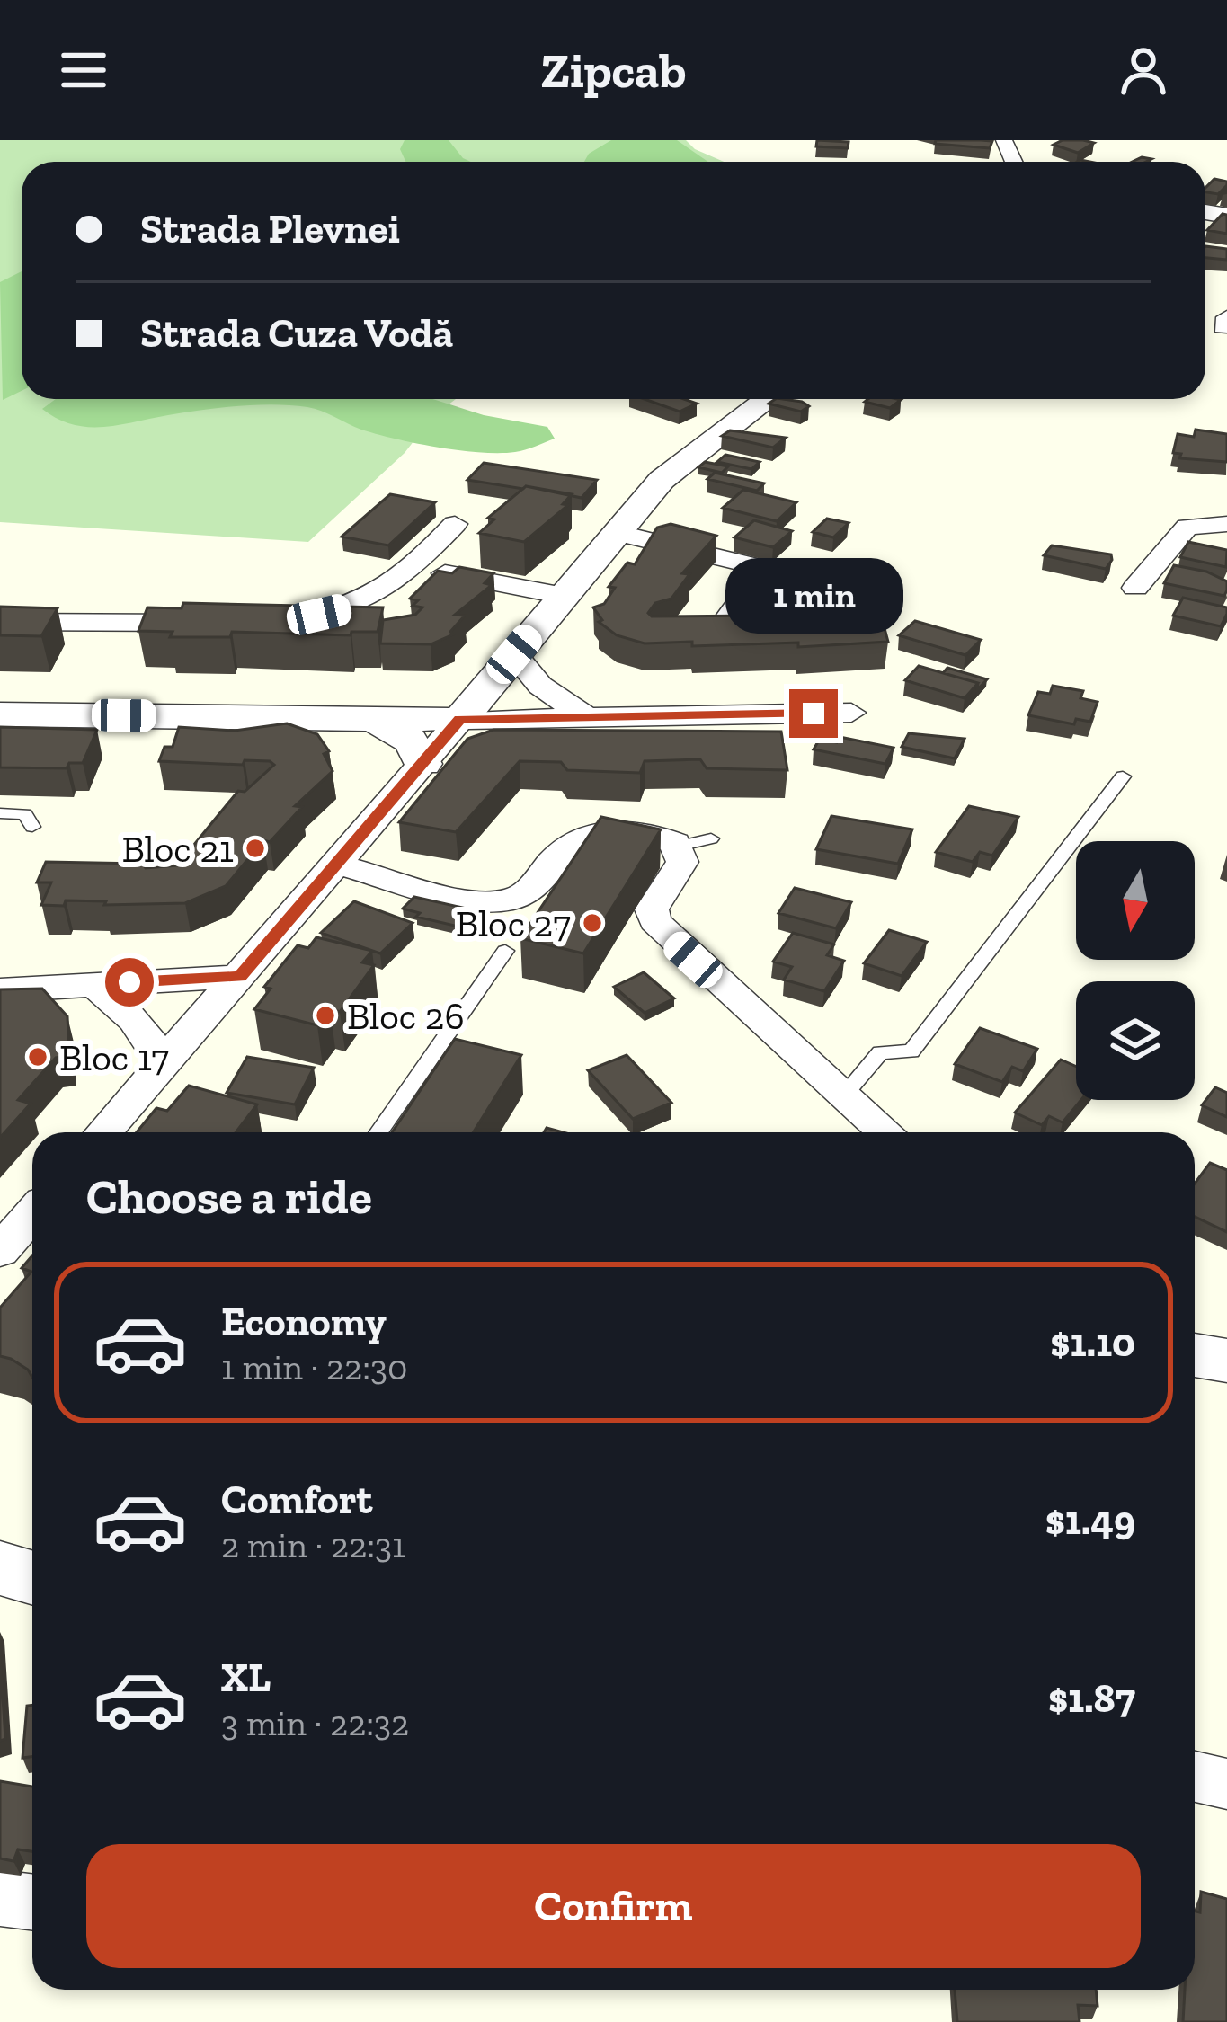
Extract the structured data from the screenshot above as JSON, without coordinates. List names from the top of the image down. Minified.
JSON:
{"places":["Bloc 21","Bloc 27","Bloc 26","Bloc 17"],"north":"bottom","page":{"header":"Zipcab","banner":["Strada Plevnei","Strada Cuza Vodă"],"bubble":"1 min","heading":"Choose a ride","list":[{"name":"Economy","note":"1 min · 22:30","value":"$1.10"},{"name":"Comfort","note":"2 min · 22:31","value":"$1.49"},{"name":"XL","note":"3 min · 22:32","value":"$1.87"}],"buttons":"Confirm"}}
